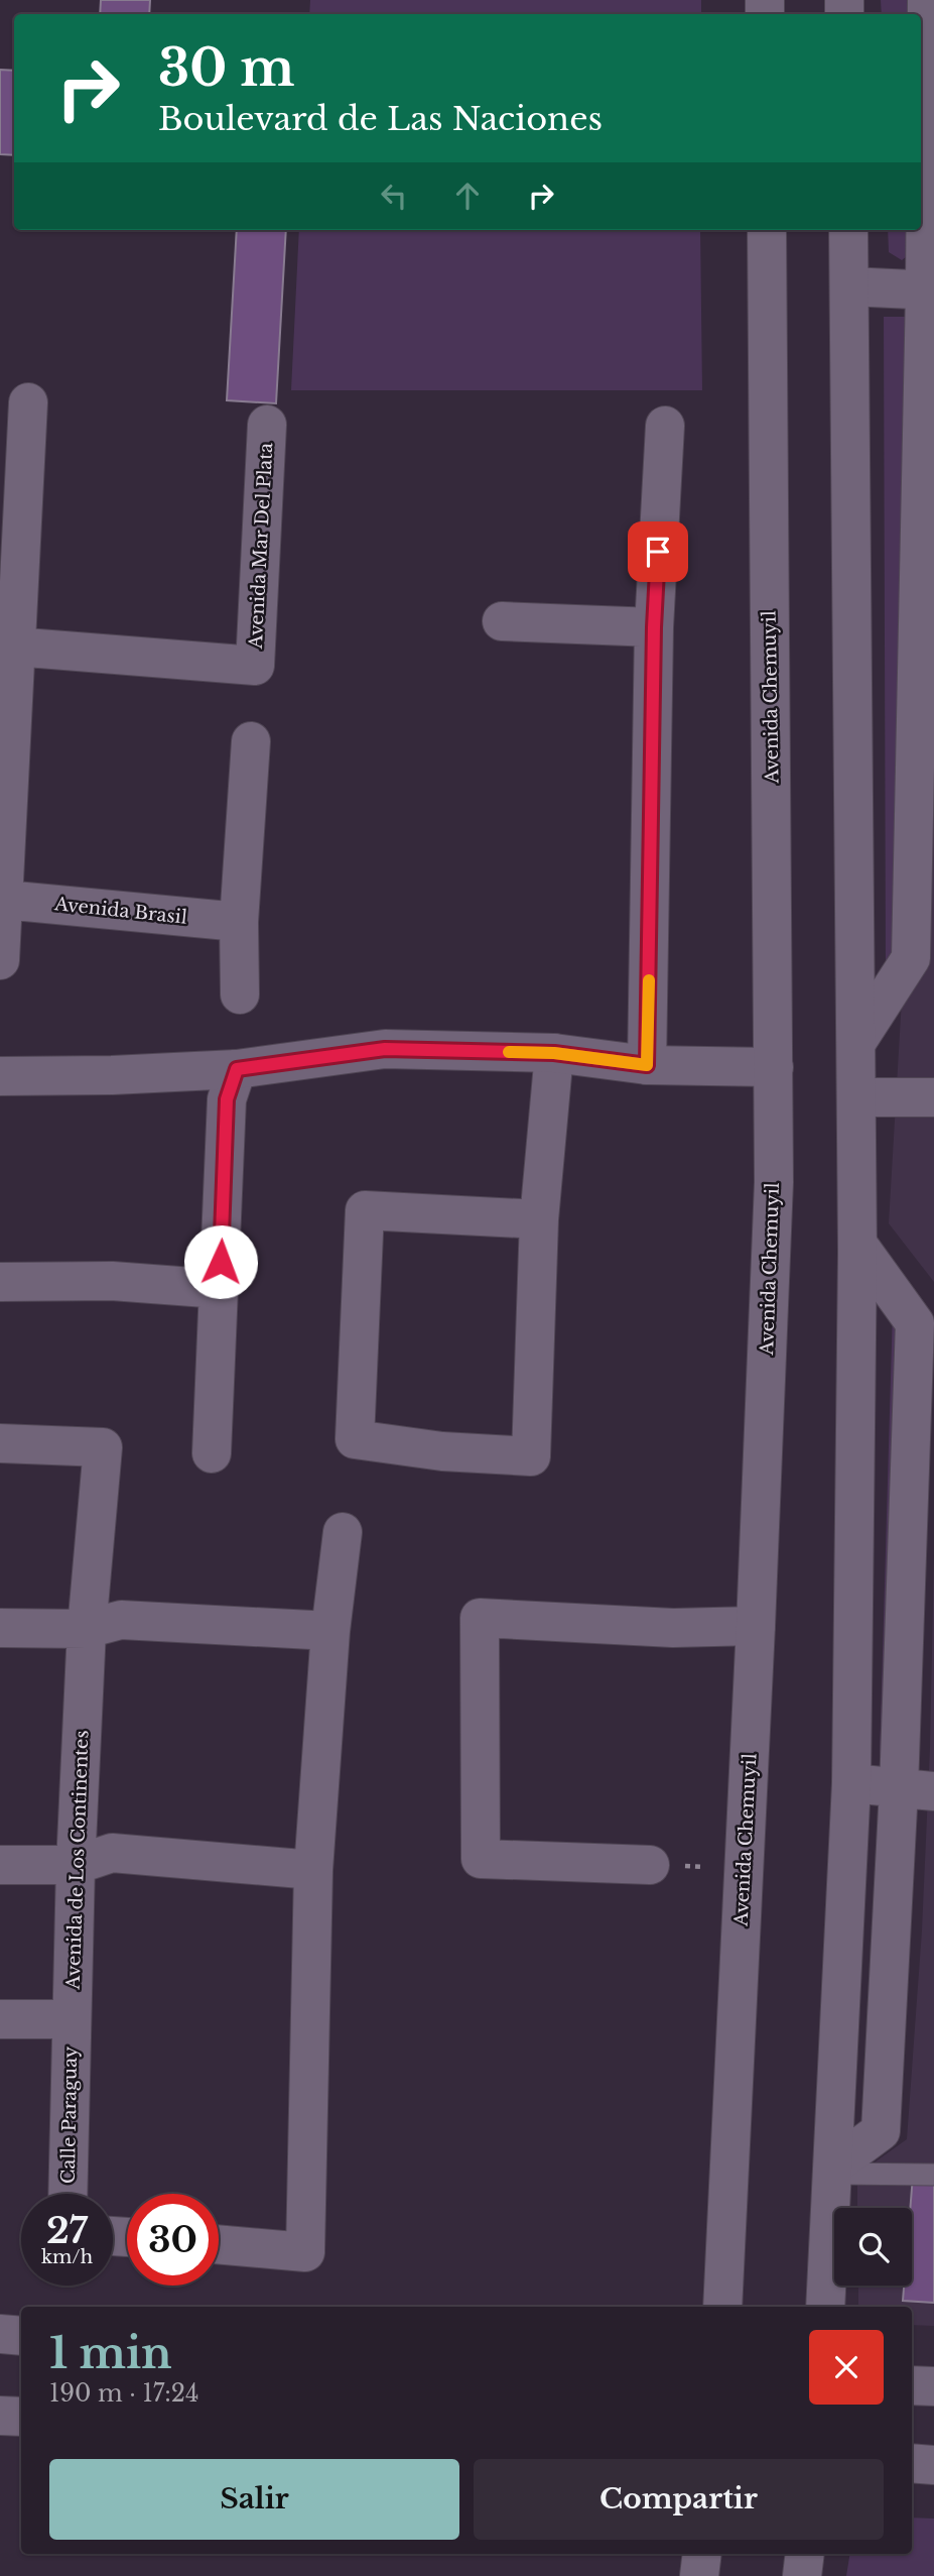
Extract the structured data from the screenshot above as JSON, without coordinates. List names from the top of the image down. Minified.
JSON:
{"streets":{"street":["Avenida Mar Del Plata","Avenida Chemuyil","Avenida Brasil","Avenida de Los Continentes","Calle Paraguay"]},"crossings":[["Avenida de Los Continentes","Calle Paraguay"]],"page":{"turn":["30 m","Boulevard de Las Naciones"],"speed":"27 km/h","limit":"30","heading":["1 min","190 m · 17:24"],"buttons":["Salir","Compartir"]}}
